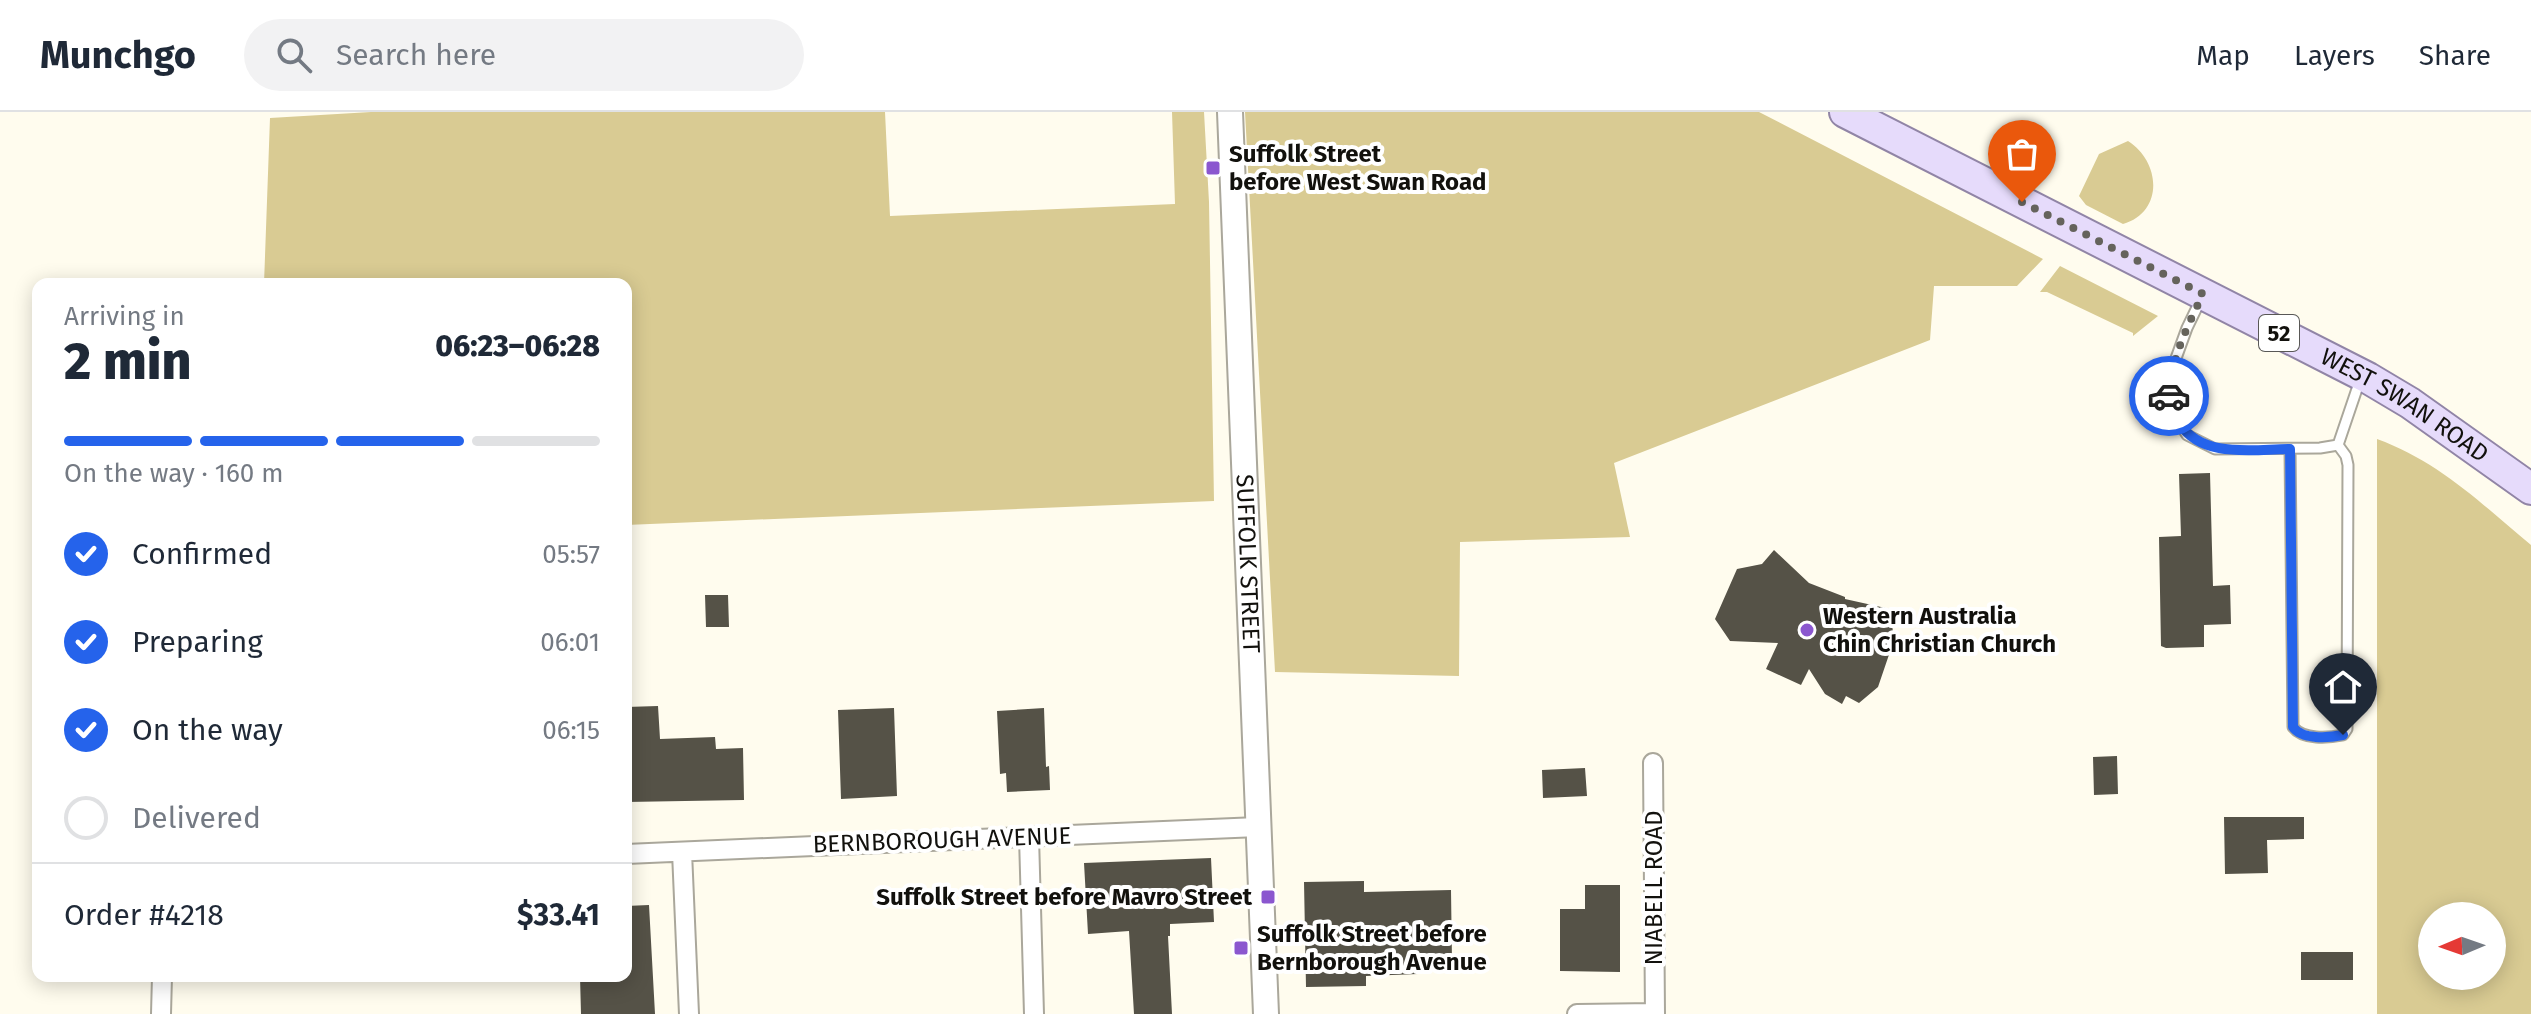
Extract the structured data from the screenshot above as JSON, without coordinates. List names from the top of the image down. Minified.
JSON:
{"streets":{"main road":["52","WEST SWAN ROAD"],"street":["SUFFOLK STREET","BERNBOROUGH AVENUE","NIABELL ROAD"]},"crossings":[["SUFFOLK STREET","BERNBOROUGH AVENUE"]],"places":{"transit":["Suffolk Street before West Swan Road","Suffolk Street before Mavro Street","Suffolk Street before Bernborough Avenue"],"other":["Western Australia Chin Christian Church"]},"north":"left","page":{"header":"Munchgo","search":"Search here","nav":["Map","Layers","Share"],"heading":["2 min","Arriving in","06:23–06:28"],"panel":["Order #4218","$33.41"],"bar":"On the way · 160 m","list":[["Confirmed","05:57"],["Preparing","06:01"],["On the way","06:15"],"Delivered"]}}
